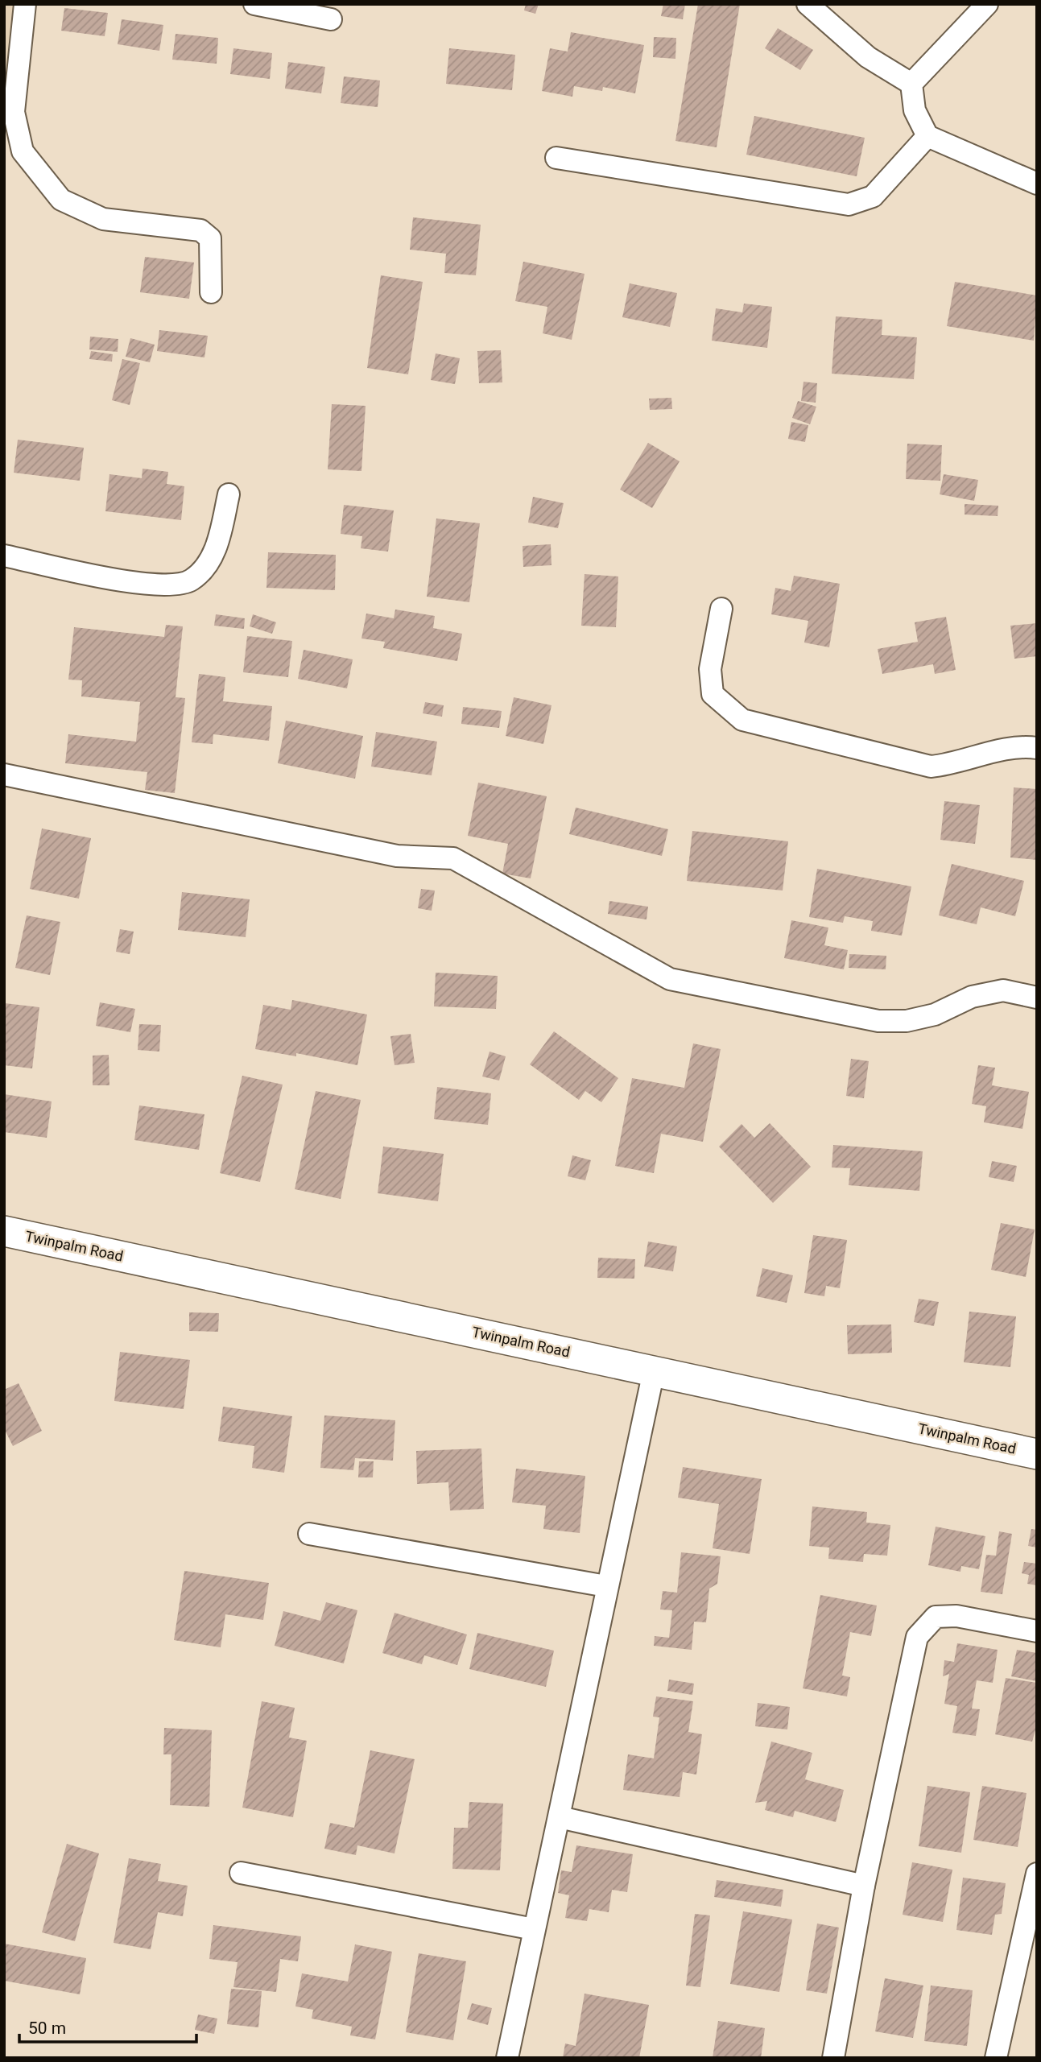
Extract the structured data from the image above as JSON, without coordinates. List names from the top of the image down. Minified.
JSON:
{"streets":{"main road":["Twinpalm Road"]},"scale_bar":"50 m"}
